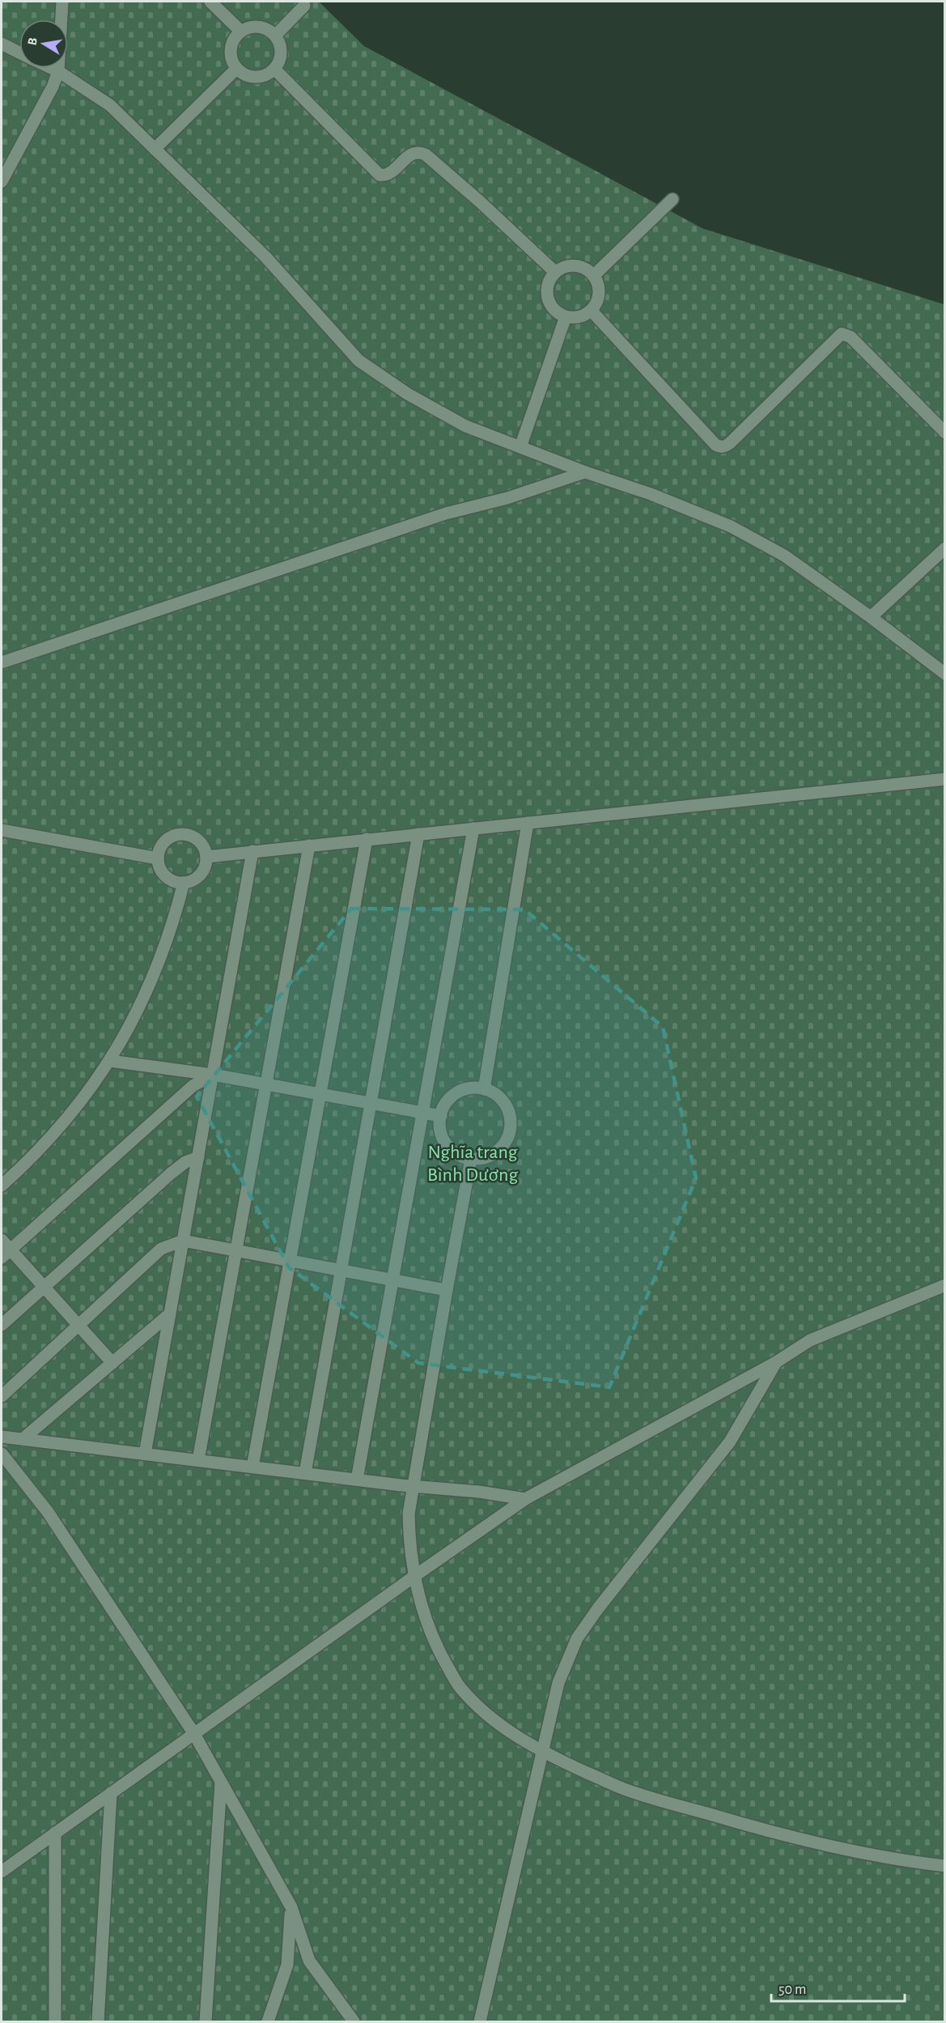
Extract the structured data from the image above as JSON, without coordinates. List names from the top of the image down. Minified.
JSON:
{"parks":["Nghĩa trang Bình Dương"],"scale_bar":"50 m","north":"left"}
